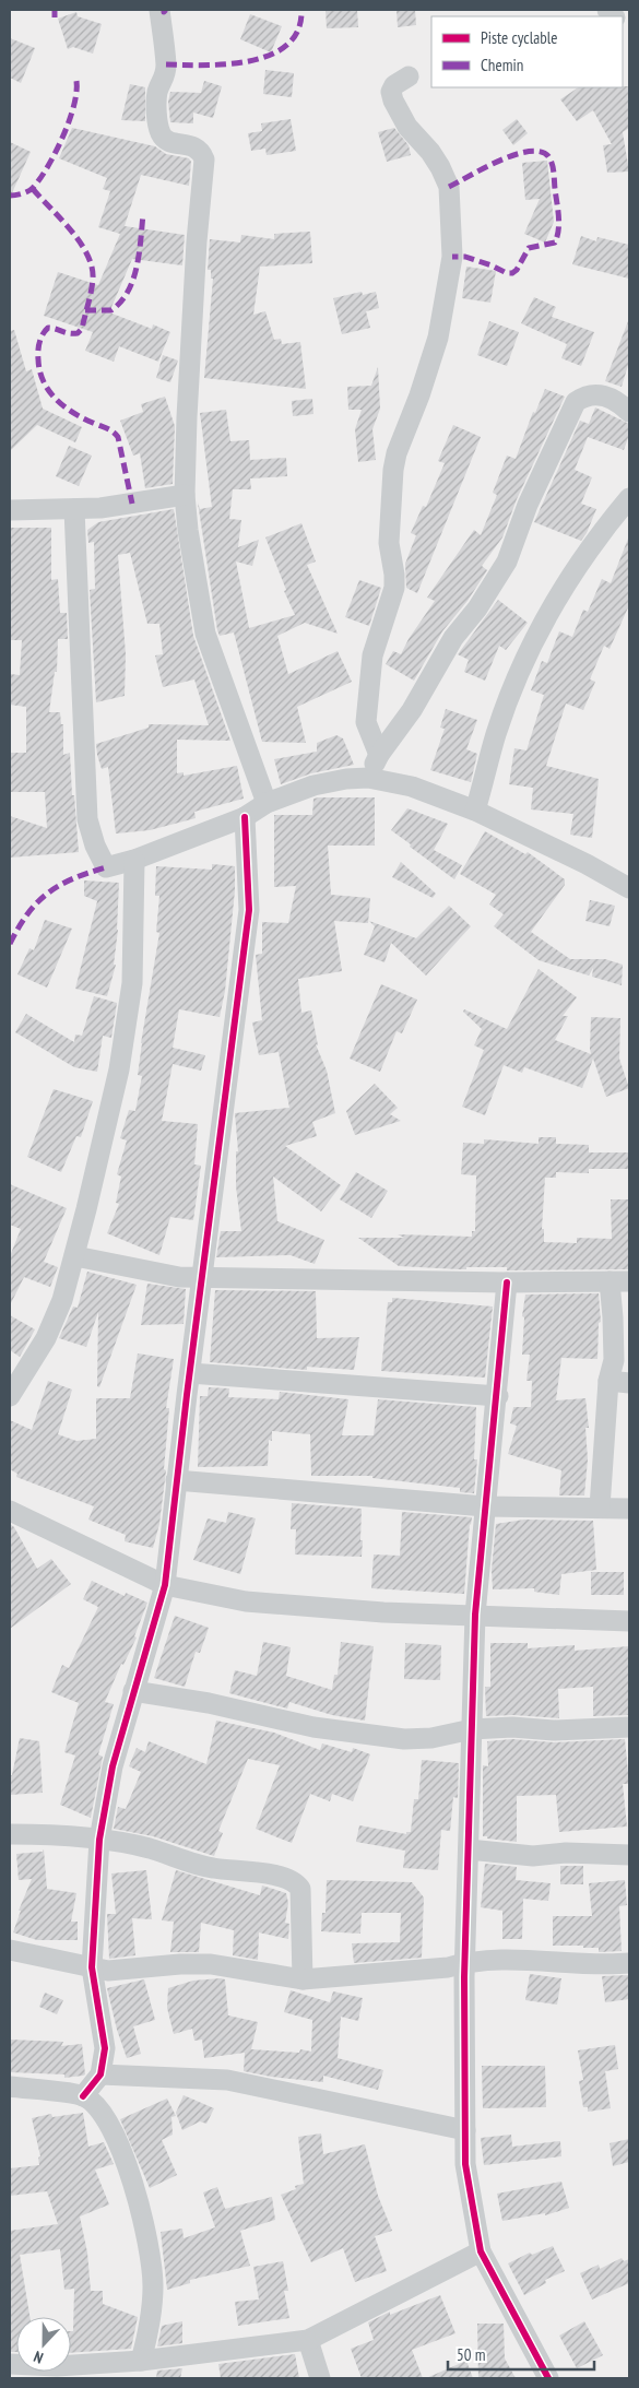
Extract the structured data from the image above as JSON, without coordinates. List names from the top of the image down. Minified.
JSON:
{"legend":["Piste cyclable","Chemin"],"scale_bar":"50 m","north":"bottom"}
